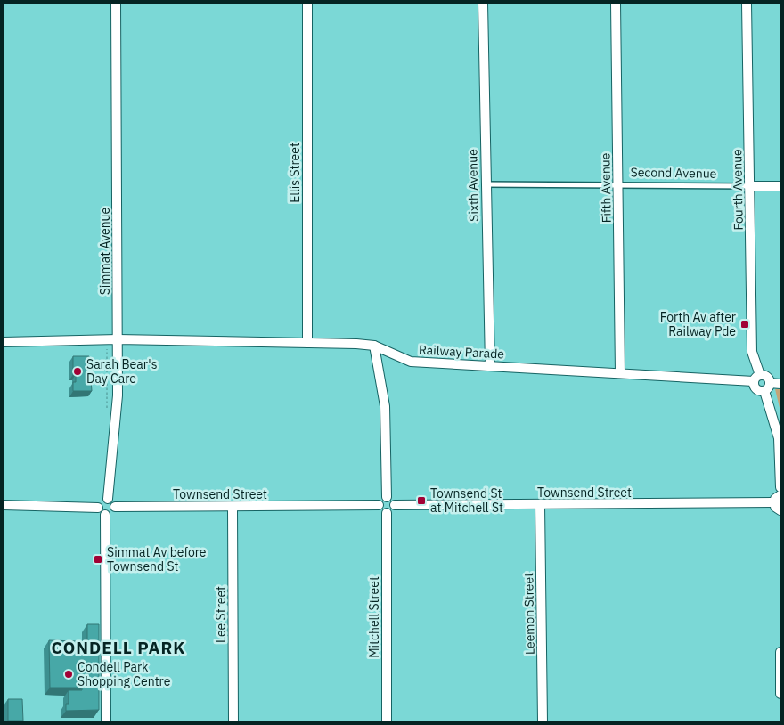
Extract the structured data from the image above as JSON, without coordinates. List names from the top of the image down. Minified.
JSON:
{"streets":{"street":["Ellis Street","Second Avenue","Sixth Avenue","Fifth Avenue","Fourth Avenue","Simmat Avenue","Railway Parade","Townsend Street","Leemon Street","Lee Street","Mitchell Street"]},"crossings":[["Ellis Street","Railway Parade"],["Second Avenue","Sixth Avenue"],["Second Avenue","Fifth Avenue"],["Second Avenue","Fourth Avenue"],["Sixth Avenue","Railway Parade"],["Fifth Avenue","Railway Parade"],["Fourth Avenue","Railway Parade"],["Simmat Avenue","Railway Parade"],["Simmat Avenue","Townsend Street"],["Townsend Street","Leemon Street"],["Townsend Street","Lee Street"],["Townsend Street","Mitchell Street"]],"districts":["CONDELL PARK"],"places":{"transit":["Forth Av after Railway Pde","Townsend St at Mitchell St","Simmat Av before Townsend St"],"other":["Sarah Bear's Day Care","Condell Park Shopping Centre"]}}
